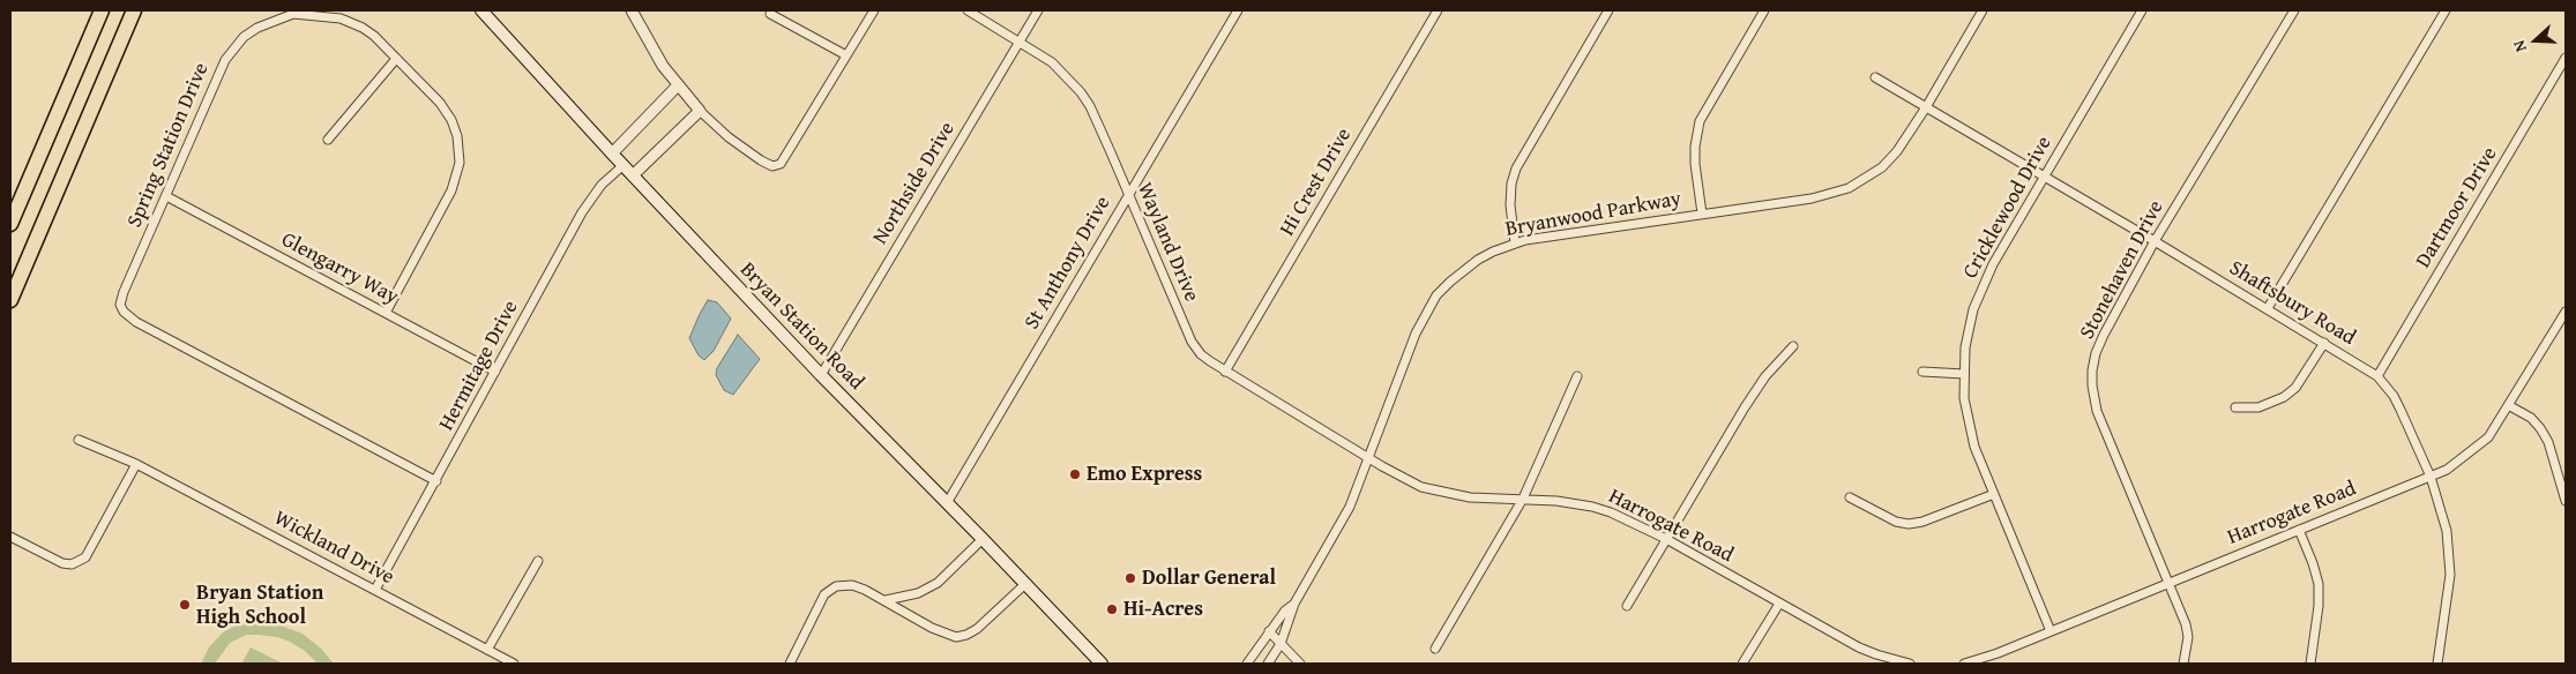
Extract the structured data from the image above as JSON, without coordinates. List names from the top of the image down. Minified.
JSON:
{"streets":{"main road":["Bryan Station Road"],"street":["Spring Station Drive","Hi Crest Drive","Northside Drive","Cricklewood Drive","Dartmoor Drive","Bryanwood Parkway","Wayland Drive","St Anthony Drive","Glengarry Way","Stonehaven Drive","Shaftsbury Road","Hermitage Drive","Harrogate Road","Wickland Drive"]},"crossings":[["Spring Station Drive","Glengarry Way"],["Spring Station Drive","Hermitage Drive"],["Hi Crest Drive","Wayland Drive"],["Northside Drive","Wayland Drive"],["Northside Drive","Bryan Station Road"],["Cricklewood Drive","Shaftsbury Road"],["Cricklewood Drive","Harrogate Road"],["Dartmoor Drive","Shaftsbury Road"],["Bryanwood Parkway","Wayland Drive"],["Bryanwood Parkway","Shaftsbury Road"],["Bryanwood Parkway","Harrogate Road"],["Wayland Drive","St Anthony Drive"],["Wayland Drive","Harrogate Road"],["St Anthony Drive","Bryan Station Road"],["Glengarry Way","Hermitage Drive"],["Stonehaven Drive","Shaftsbury Road"],["Stonehaven Drive","Harrogate Road"],["Shaftsbury Road","Harrogate Road"],["Bryan Station Road","Hermitage Drive"],["Hermitage Drive","Wickland Drive"]],"places":["Emo Express","Dollar General","Bryan Station High School","Hi-Acres"],"north":"left"}
